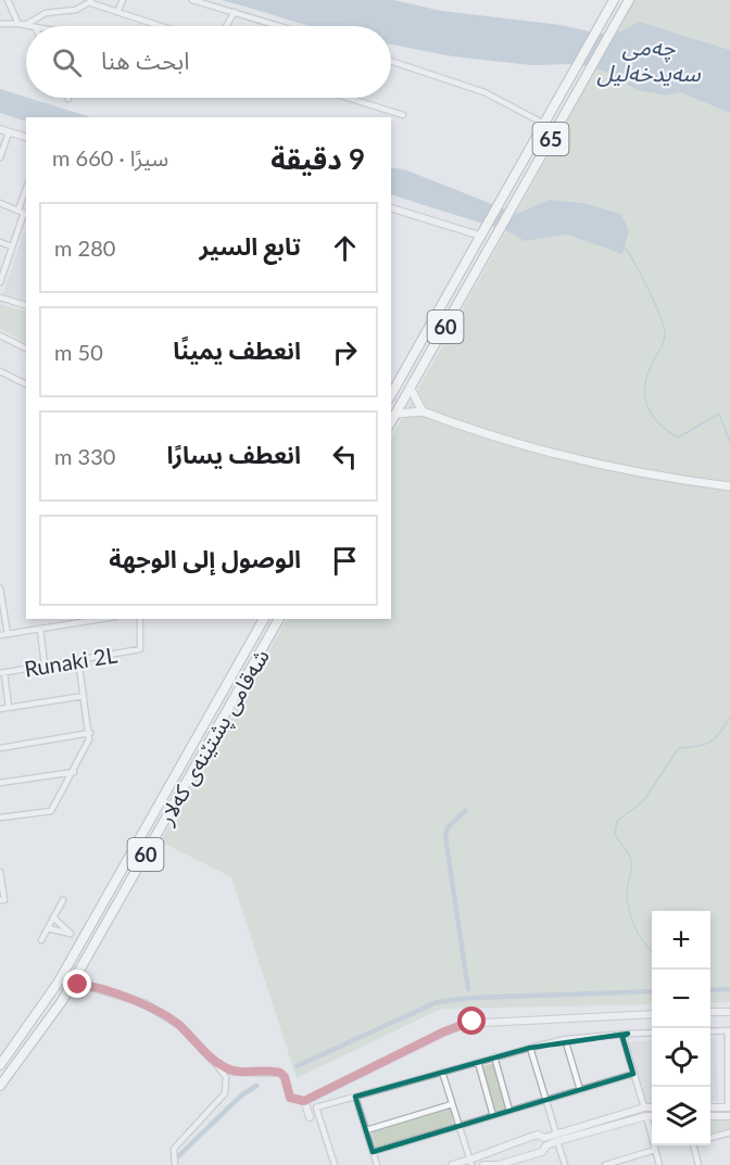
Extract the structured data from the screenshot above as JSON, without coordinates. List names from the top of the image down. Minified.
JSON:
{"streets":{"highway":["65","60","شەقامی پشتێنەی کەلار"],"street":["Runaki 2L"]},"crossings":[["65","60"]],"water":["چەمی سەیدخەلیل"],"page":{"search":"ابحث هنا","heading":["9 دقيقة","سيرًا · 660 m"],"list":[["تابع السير","280 m"],["انعطف يمينًا","50 m"],["انعطف يسارًا","330 m"],"الوصول إلى الوجهة"],"map_buttons":["+","−"]}}
